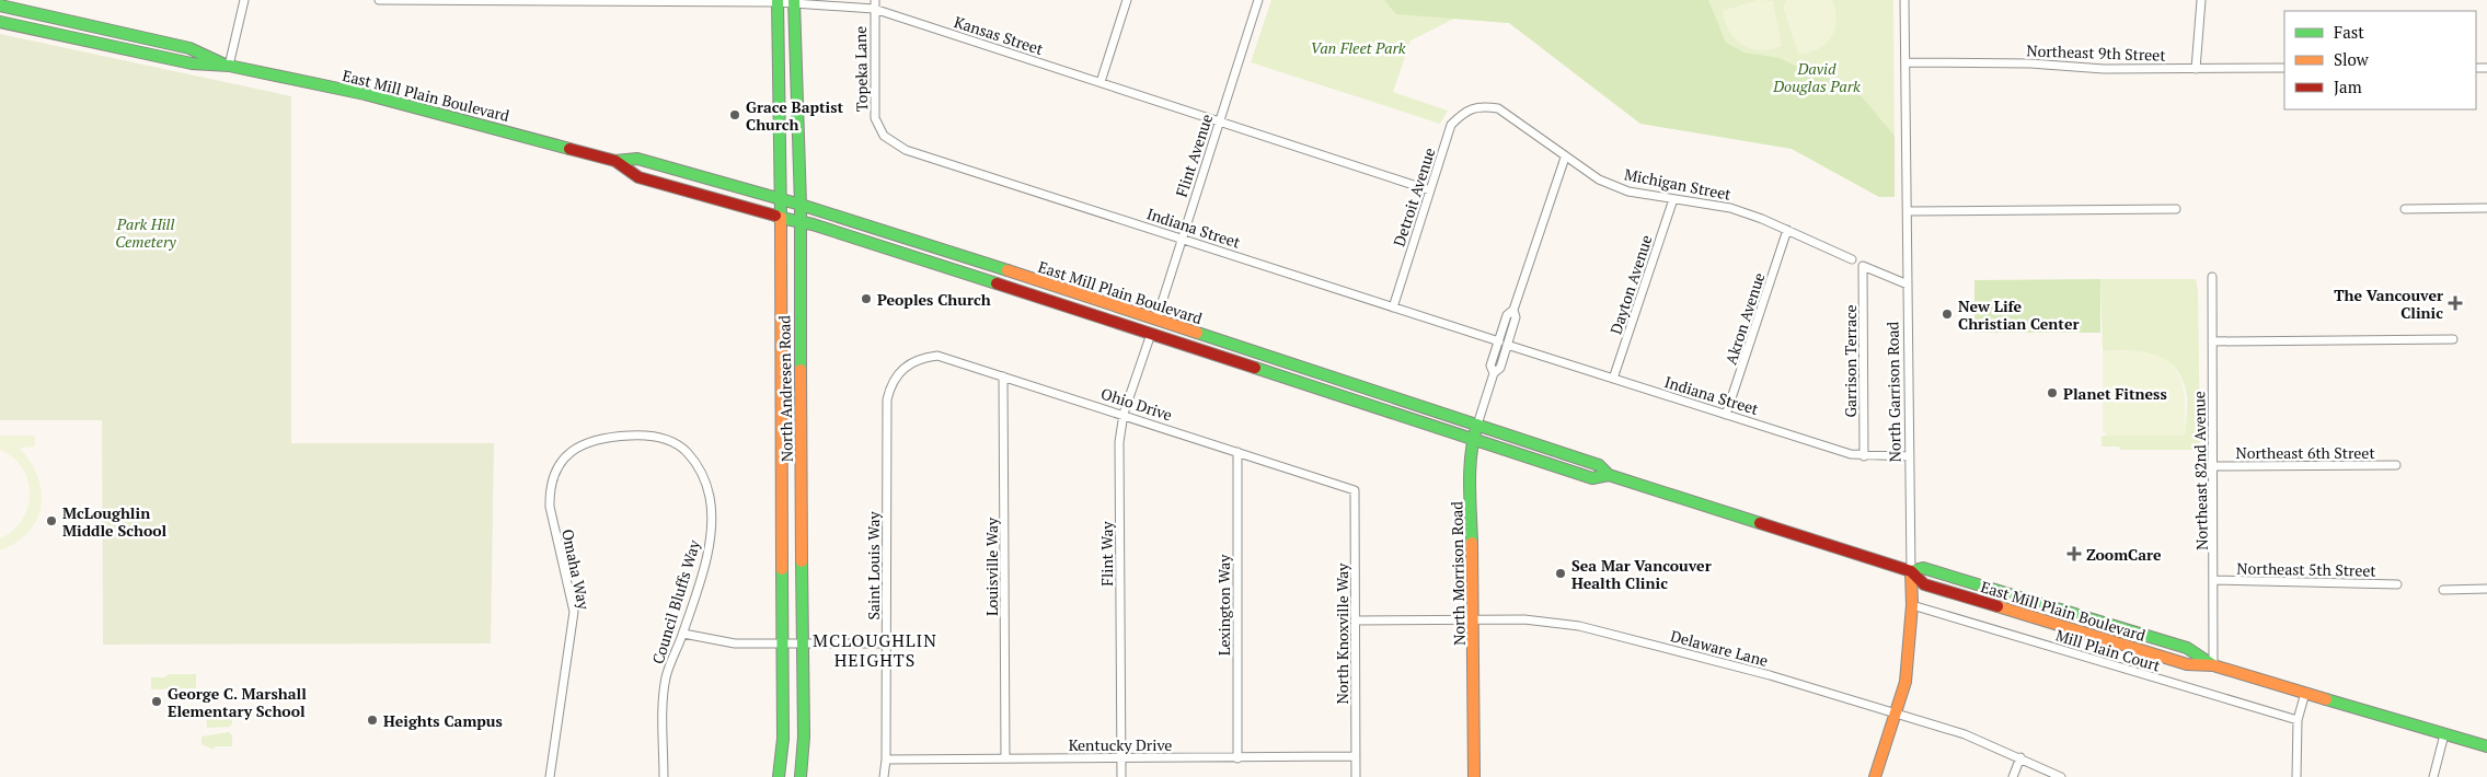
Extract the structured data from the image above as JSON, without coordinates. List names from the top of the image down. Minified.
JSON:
{"streets":{"main road":["East Mill Plain Boulevard","North Andresen Road","North Garrison Road","North Morrison Road"],"street":["Kansas Street","Northeast 9th Street","Topeka Lane","Flint Avenue","Michigan Street","Detroit Avenue","Indiana Street","Dayton Avenue","Akron Avenue","Garrison Terrace","Ohio Drive","Northeast 6th Street","Northeast 82nd Avenue","Flint Way","Saint Louis Way","Louisville Way","Omaha Way","Northeast 5th Street","Council Bluffs Way","Lexington Way","North Knoxville Way","Delaware Lane","Mill Plain Court","Kentucky Drive"]},"crossings":[["Kansas Street","Topeka Lane"],["Kansas Street","Flint Avenue"],["Kansas Street","Detroit Avenue"],["Kansas Street","North Andresen Road"],["Northeast 9th Street","North Garrison Road"],["Topeka Lane","Indiana Street"],["East Mill Plain Boulevard","Flint Avenue"],["East Mill Plain Boulevard","North Andresen Road"],["East Mill Plain Boulevard","North Garrison Road"],["East Mill Plain Boulevard","Northeast 82nd Avenue"],["East Mill Plain Boulevard","Flint Way"],["East Mill Plain Boulevard","North Morrison Road"],["Flint Avenue","Indiana Street"],["Michigan Street","Detroit Avenue"],["Michigan Street","Dayton Avenue"],["Michigan Street","Akron Avenue"],["Michigan Street","North Morrison Road"],["Detroit Avenue","Indiana Street"],["Indiana Street","Dayton Avenue"],["Indiana Street","Akron Avenue"],["Indiana Street","Garrison Terrace"],["Indiana Street","North Garrison Road"],["Indiana Street","North Morrison Road"],["Garrison Terrace","North Garrison Road"],["North Garrison Road","Delaware Lane"],["North Garrison Road","Mill Plain Court"],["Ohio Drive","Flint Way"],["Ohio Drive","Saint Louis Way"],["Ohio Drive","Louisville Way"],["Ohio Drive","Lexington Way"],["Ohio Drive","North Knoxville Way"],["Northeast 6th Street","Northeast 82nd Avenue"],["Northeast 82nd Avenue","Northeast 5th Street"],["Flint Way","Kentucky Drive"],["Saint Louis Way","Kentucky Drive"],["Louisville Way","Kentucky Drive"],["Omaha Way","Council Bluffs Way"],["North Morrison Road","Delaware Lane"],["Lexington Way","Kentucky Drive"],["North Knoxville Way","Delaware Lane"],["North Knoxville Way","Kentucky Drive"]],"districts":["MCLOUGHLIN HEIGHTS"],"parks":["Van Fleet Park","David Douglas Park","Park Hill Cemetery"],"places":{"other":["Grace Baptist Church","Peoples Church","New Life Christian Center","Planet Fitness","McLoughlin Middle School","Sea Mar Vancouver Health Clinic","George C. Marshall Elementary School","Heights Campus"],"health":["The Vancouver Clinic","ZoomCare"]},"legend":["Fast","Slow","Jam"]}
